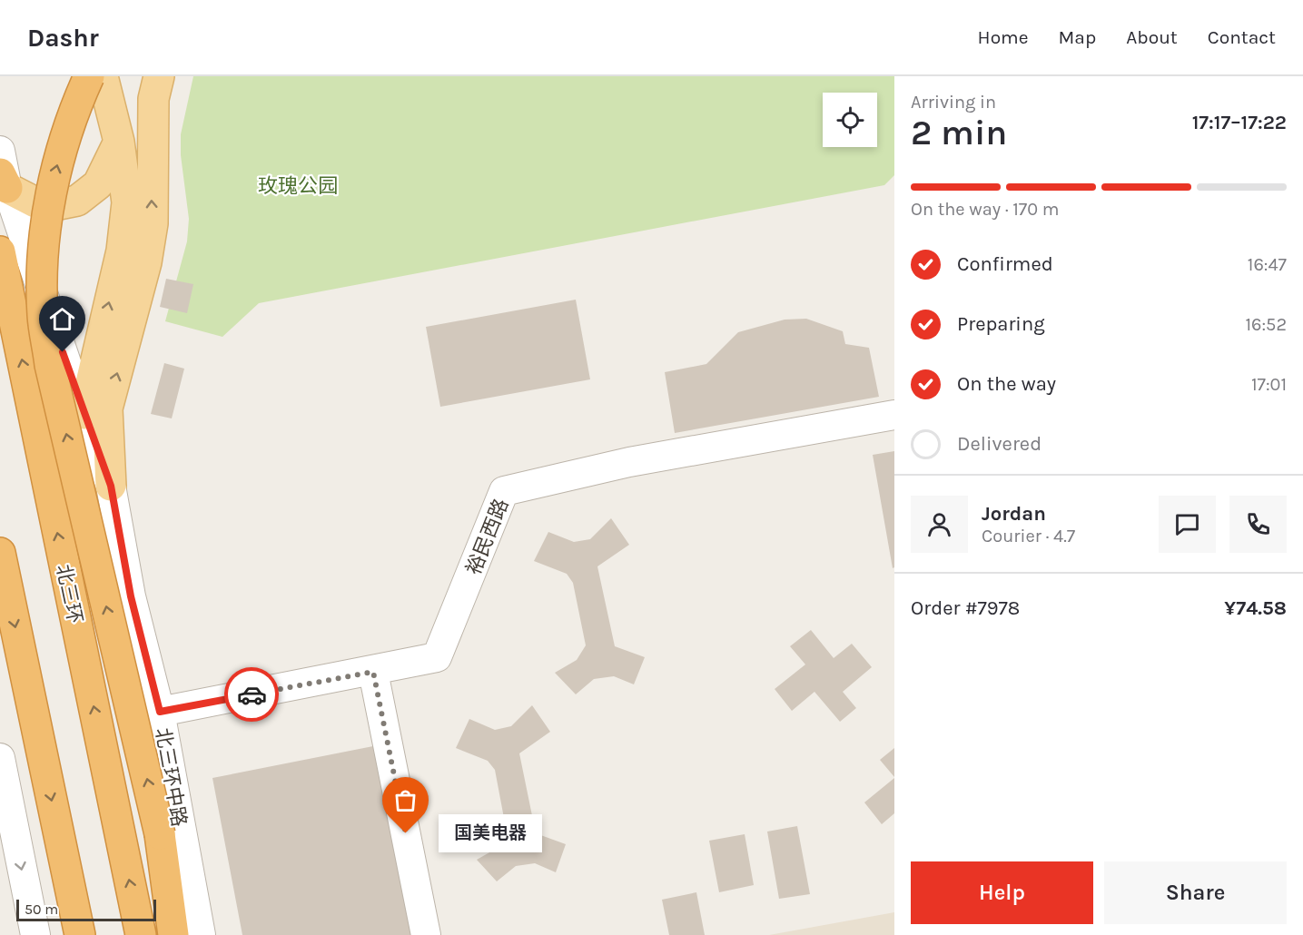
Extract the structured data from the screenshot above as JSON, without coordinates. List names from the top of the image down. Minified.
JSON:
{"streets":{"highway":["北三环"],"street":["裕民西路","北三环中路"]},"crossings":[["裕民西路","北三环中路"]],"parks":["玫瑰公园"],"places":["国美电器"],"scale_bar":"50 m","page":{"header":"Dashr","nav":["Home","Map","About","Contact"],"heading":["2 min","Arriving in","17:17–17:22"],"panel":["Jordan","Courier · 4.7","Order #7978","¥74.58"],"bar":"On the way · 170 m","list":[["Confirmed","16:47"],["Preparing","16:52"],["On the way","17:01"],"Delivered"],"bubble":"国美电器","buttons":["Help","Share"],"scale":"50 m"}}
